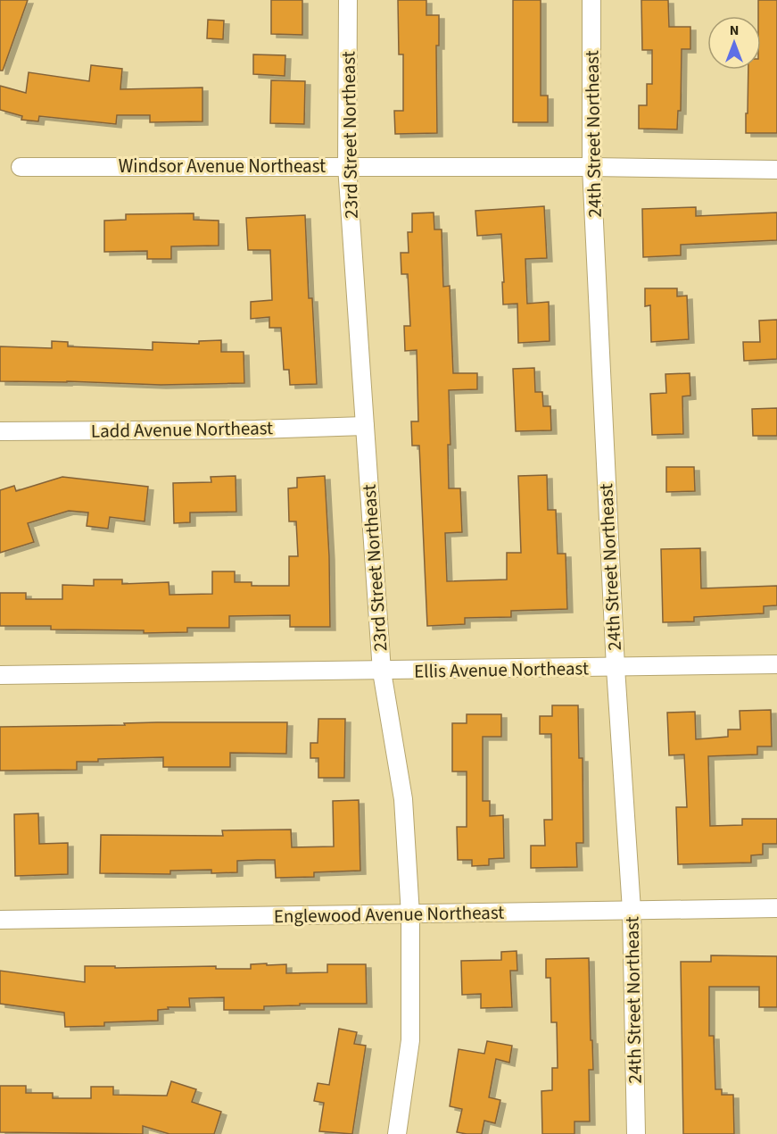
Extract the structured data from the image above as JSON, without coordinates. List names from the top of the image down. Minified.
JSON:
{"streets":{"street":["24th Street Northeast","23rd Street Northeast","Windsor Avenue Northeast","Ladd Avenue Northeast","Ellis Avenue Northeast","Englewood Avenue Northeast"]},"crossings":[["24th Street Northeast","Windsor Avenue Northeast"],["24th Street Northeast","Ellis Avenue Northeast"],["24th Street Northeast","Englewood Avenue Northeast"],["23rd Street Northeast","Windsor Avenue Northeast"],["23rd Street Northeast","Ladd Avenue Northeast"],["23rd Street Northeast","Ellis Avenue Northeast"],["23rd Street Northeast","Englewood Avenue Northeast"]],"north":"top"}
